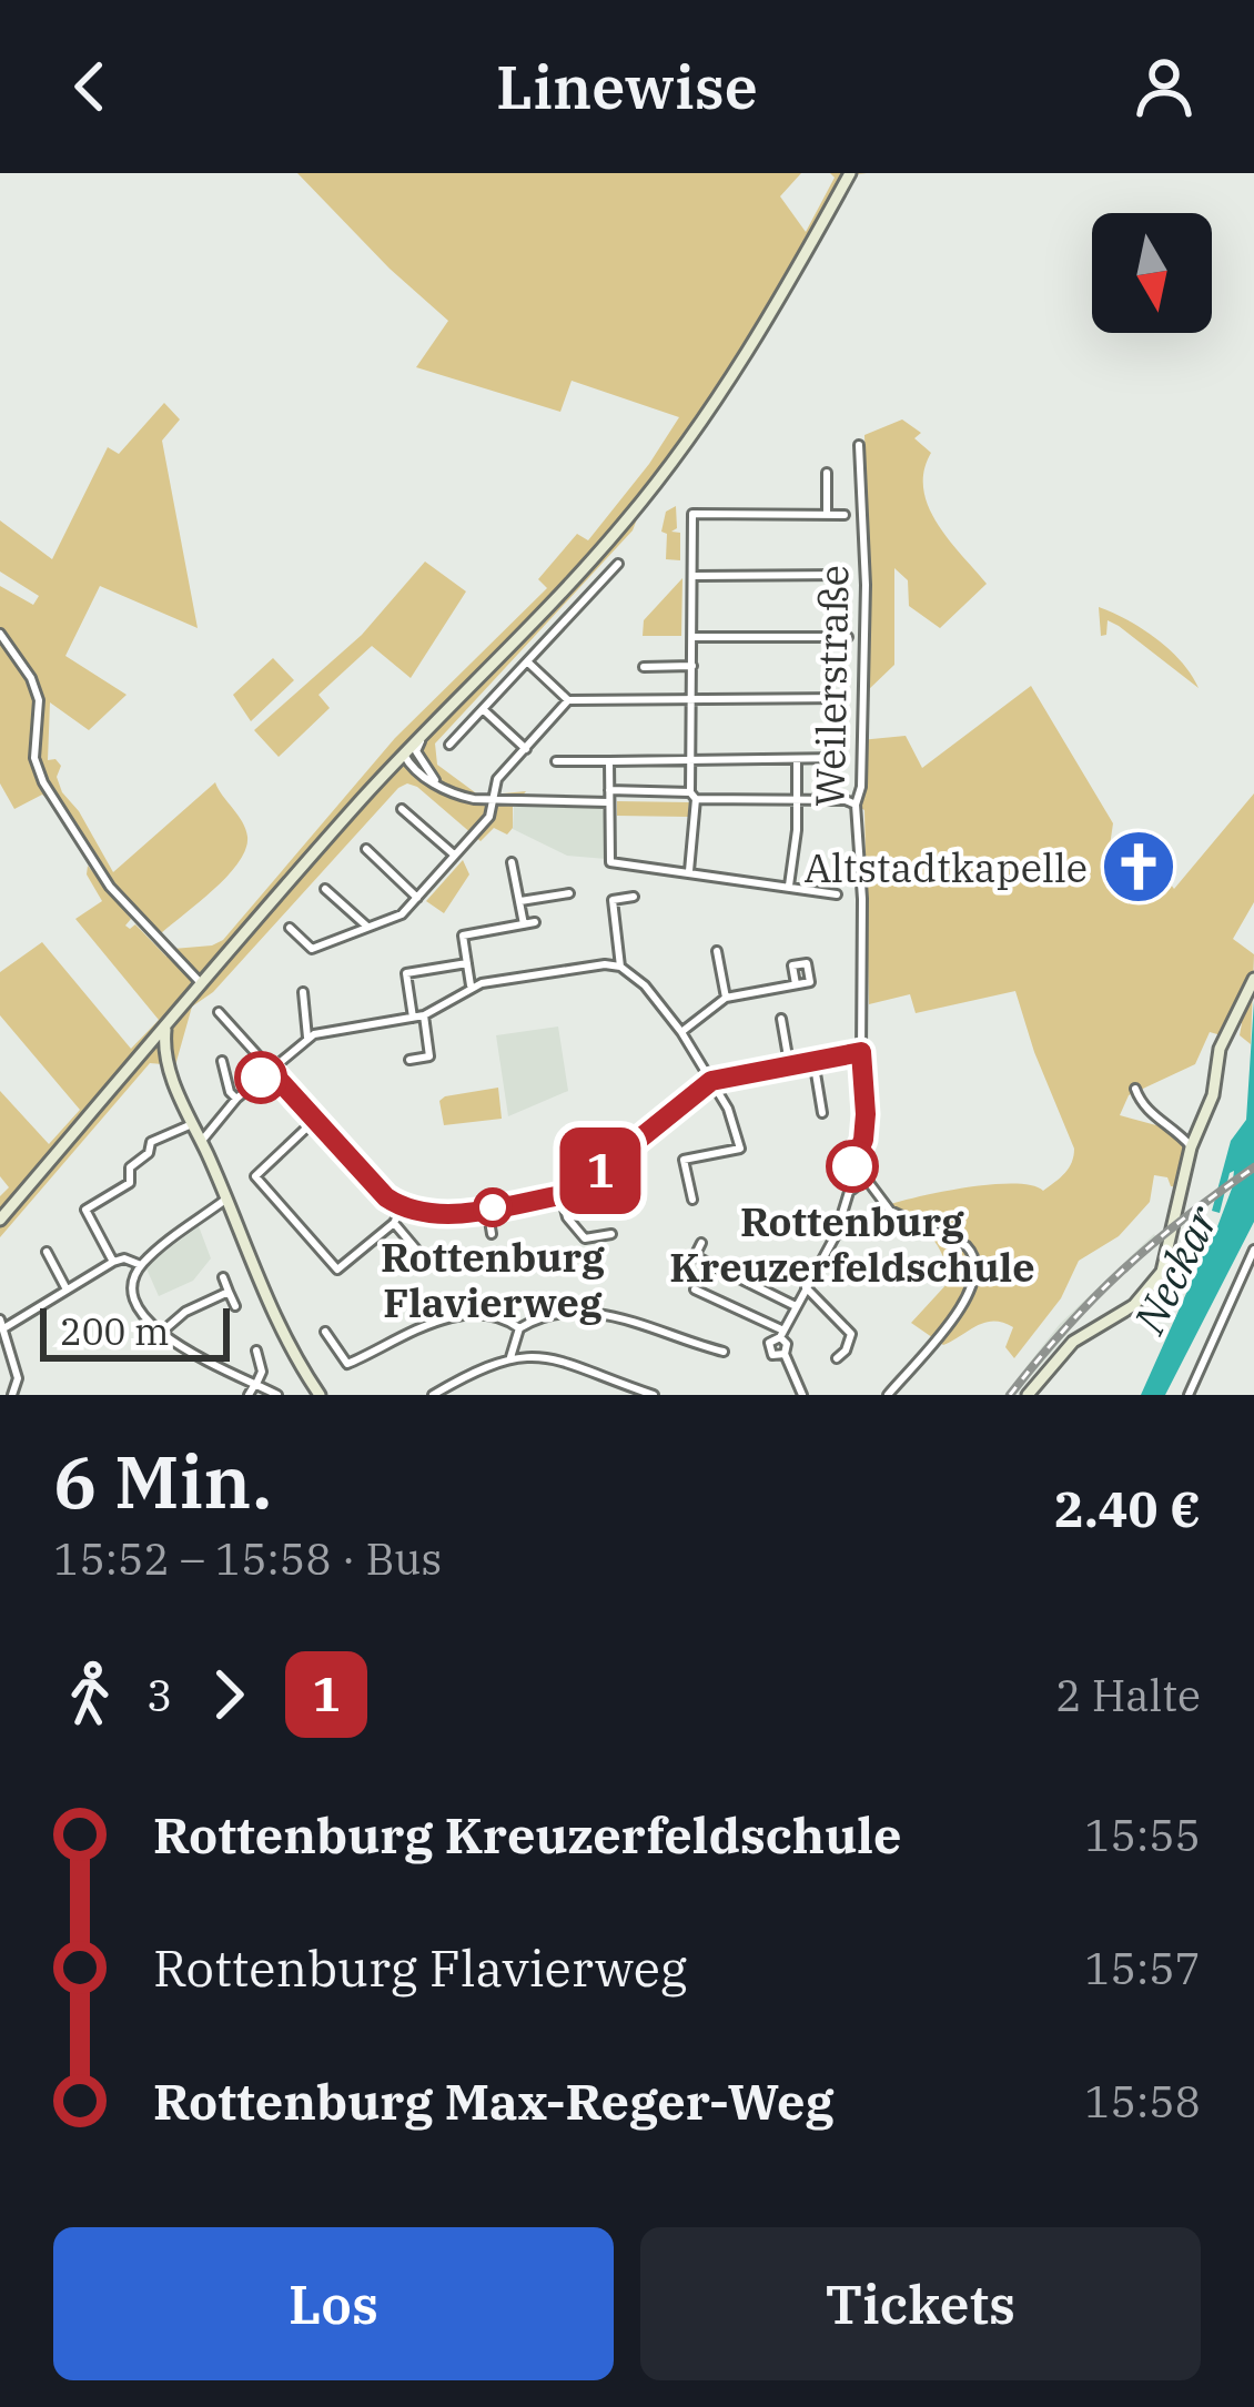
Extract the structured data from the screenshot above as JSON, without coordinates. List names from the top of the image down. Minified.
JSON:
{"streets":{"street":["Weilerstraße"]},"water":["Neckar"],"places":{"church":["Altstadtkapelle"],"other":["Rottenburg Kreuzerfeldschule","Rottenburg Flavierweg"]},"lines":["bus line 1"],"scale_bar":"200 m","north":"bottom","page":{"header":"Linewise","on_map":"1","scale":"200 m","heading":["6 Min.","15:52 – 15:58 · Bus","2.40 €"],"legs":["3","1","2 Halte"],"list":[{"name":"Rottenburg Kreuzerfeldschule","value":"15:55"},{"name":"Rottenburg Flavierweg","value":"15:57"},{"name":"Rottenburg Max-Reger-Weg","value":"15:58"}],"buttons":["Los","Tickets"]}}
